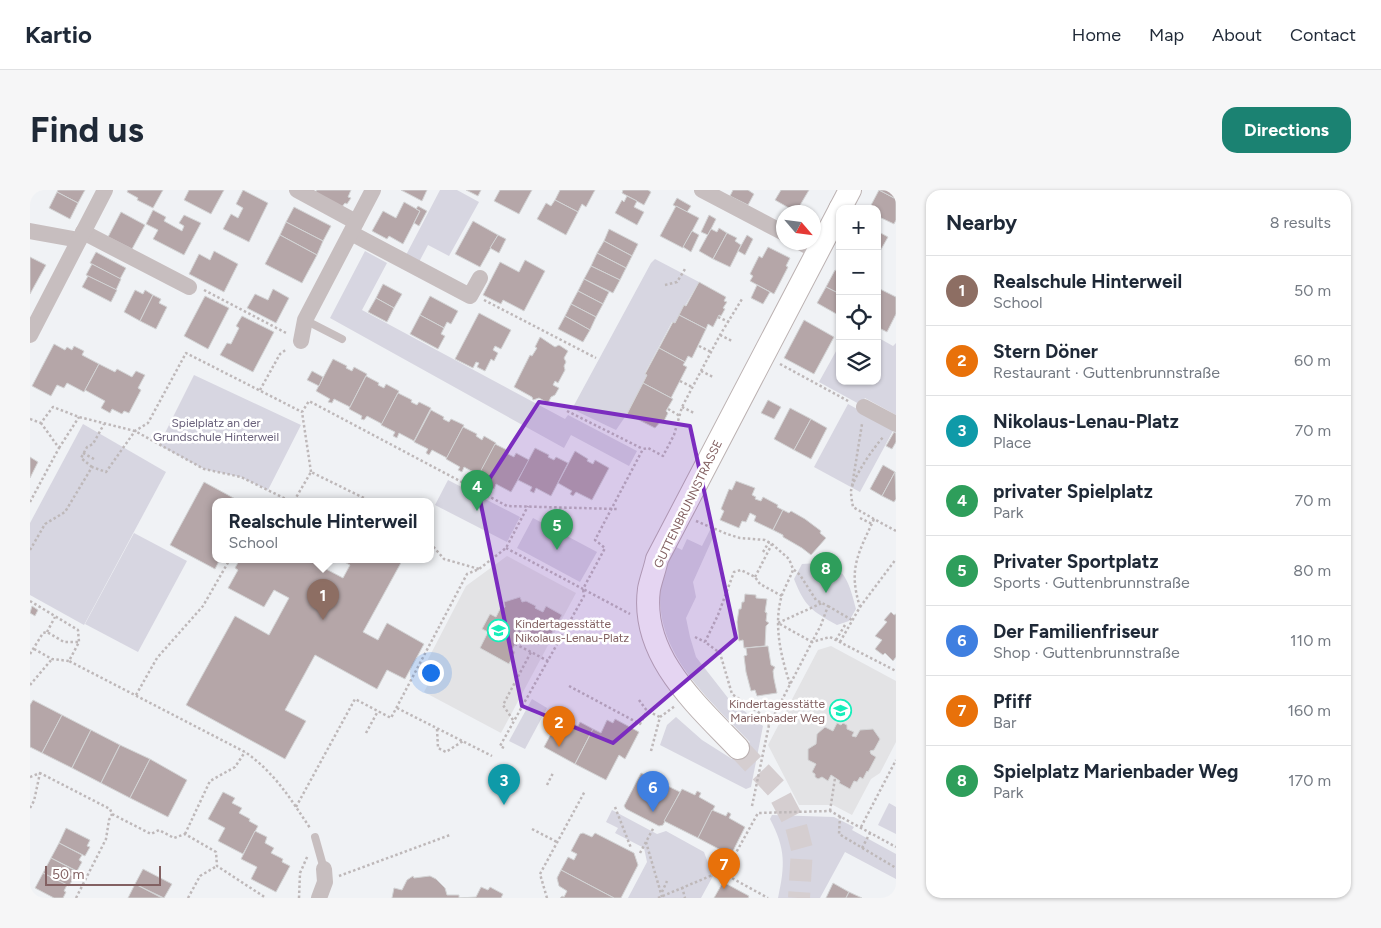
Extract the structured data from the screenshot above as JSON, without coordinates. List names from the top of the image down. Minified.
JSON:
{"streets":{"street":["GUTTENBRUNNSTRASSE"]},"parks":["Spielplatz an der Grundschule Hinterweil"],"places":{"school or university":["Kindertagesstätte Nikolaus-Lenau-Platz","Kindertagesstätte Marienbader Weg"]},"scale_bar":"50 m","north":"bottom right","page":{"header":"Kartio","nav":["Home","Map","About","Contact"],"buttons":"Directions","title":"Find us","heading":["Nearby","8 results"],"map_buttons":["+","−"],"list":[{"mark":"1","name":"Realschule Hinterweil","note":"School","value":"50 m"},{"mark":"2","name":"Stern Döner","note":"Restaurant · Guttenbrunnstraße","value":"60 m"},{"mark":"3","name":"Nikolaus-Lenau-Platz","note":"Place","value":"70 m"},{"mark":"4","name":"privater Spielplatz","note":"Park","value":"70 m"},{"mark":"5","name":"Privater Sportplatz","note":"Sports · Guttenbrunnstraße","value":"80 m"},{"mark":"6","name":"Der Familienfriseur","note":"Shop · Guttenbrunnstraße","value":"110 m"},{"mark":"7","name":"Pfiff","note":"Bar","value":"160 m"},{"mark":"8","name":"Spielplatz Marienbader Weg","note":"Park","value":"170 m"}],"pins":["4","5","8","1","2","3","6","7"],"popup":["Realschule Hinterweil","School"],"scale":"50 m"}}
